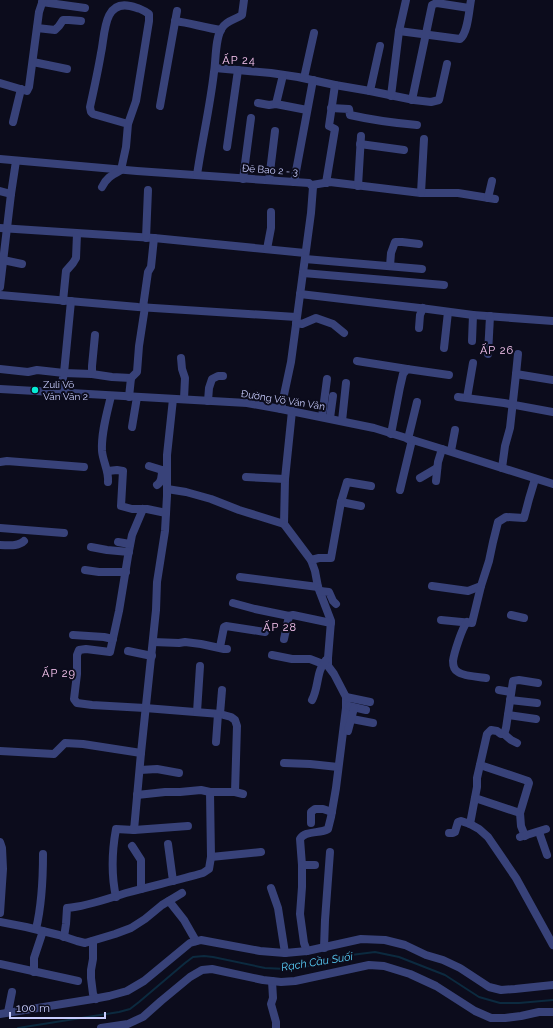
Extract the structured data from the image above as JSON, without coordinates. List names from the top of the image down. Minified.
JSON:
{"streets":{"street":["Đê Bao 2 - 3","Đường Võ Văn Vân"]},"districts":["ẤP 24","ẤP 26","ẤP 28","ẤP 29"],"water":["Rạch Cầu Suối"],"places":["Zuli Võ Văn Vân 2"],"scale_bar":"100 m"}
